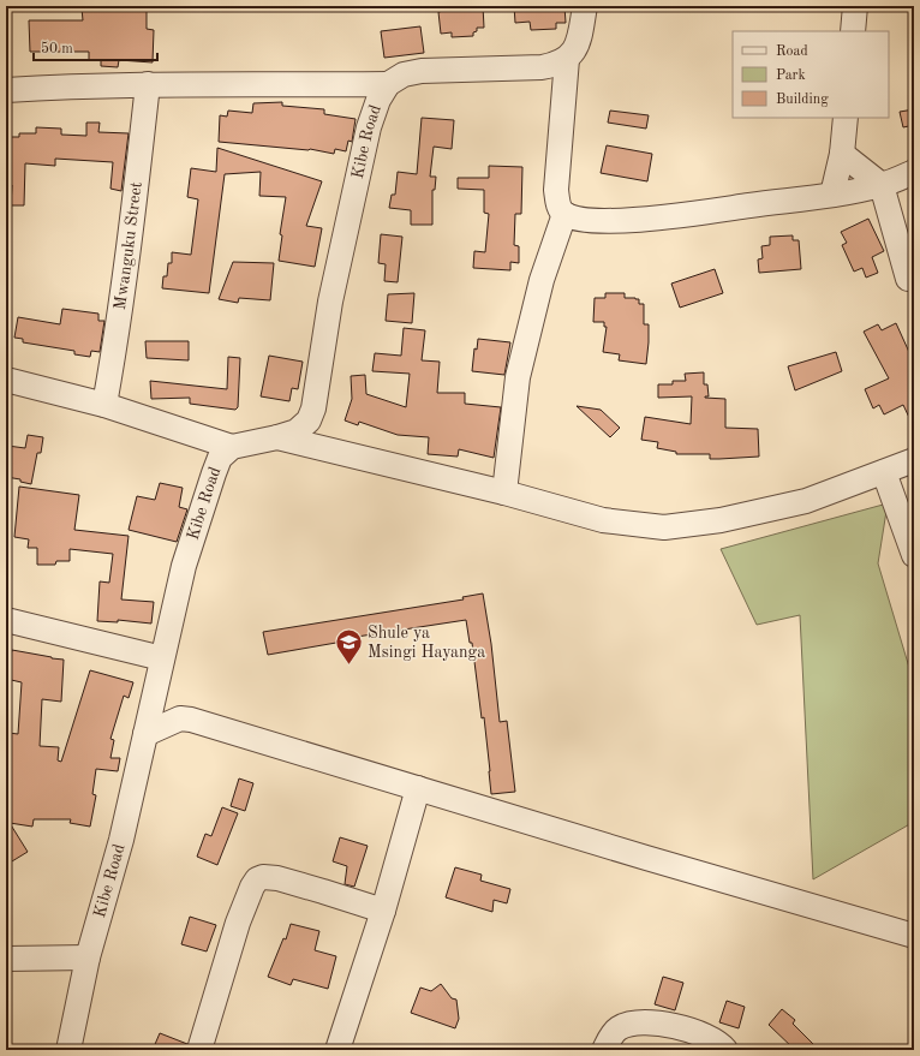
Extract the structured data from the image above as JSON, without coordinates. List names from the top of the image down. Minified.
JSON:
{"streets":{"street":["Kibe Road","Mwanguku Street"]},"places":{"school or university":["Shule ya Msingi Hayanga"]},"legend":["Road","Park","Building"],"scale_bar":"50 m"}
